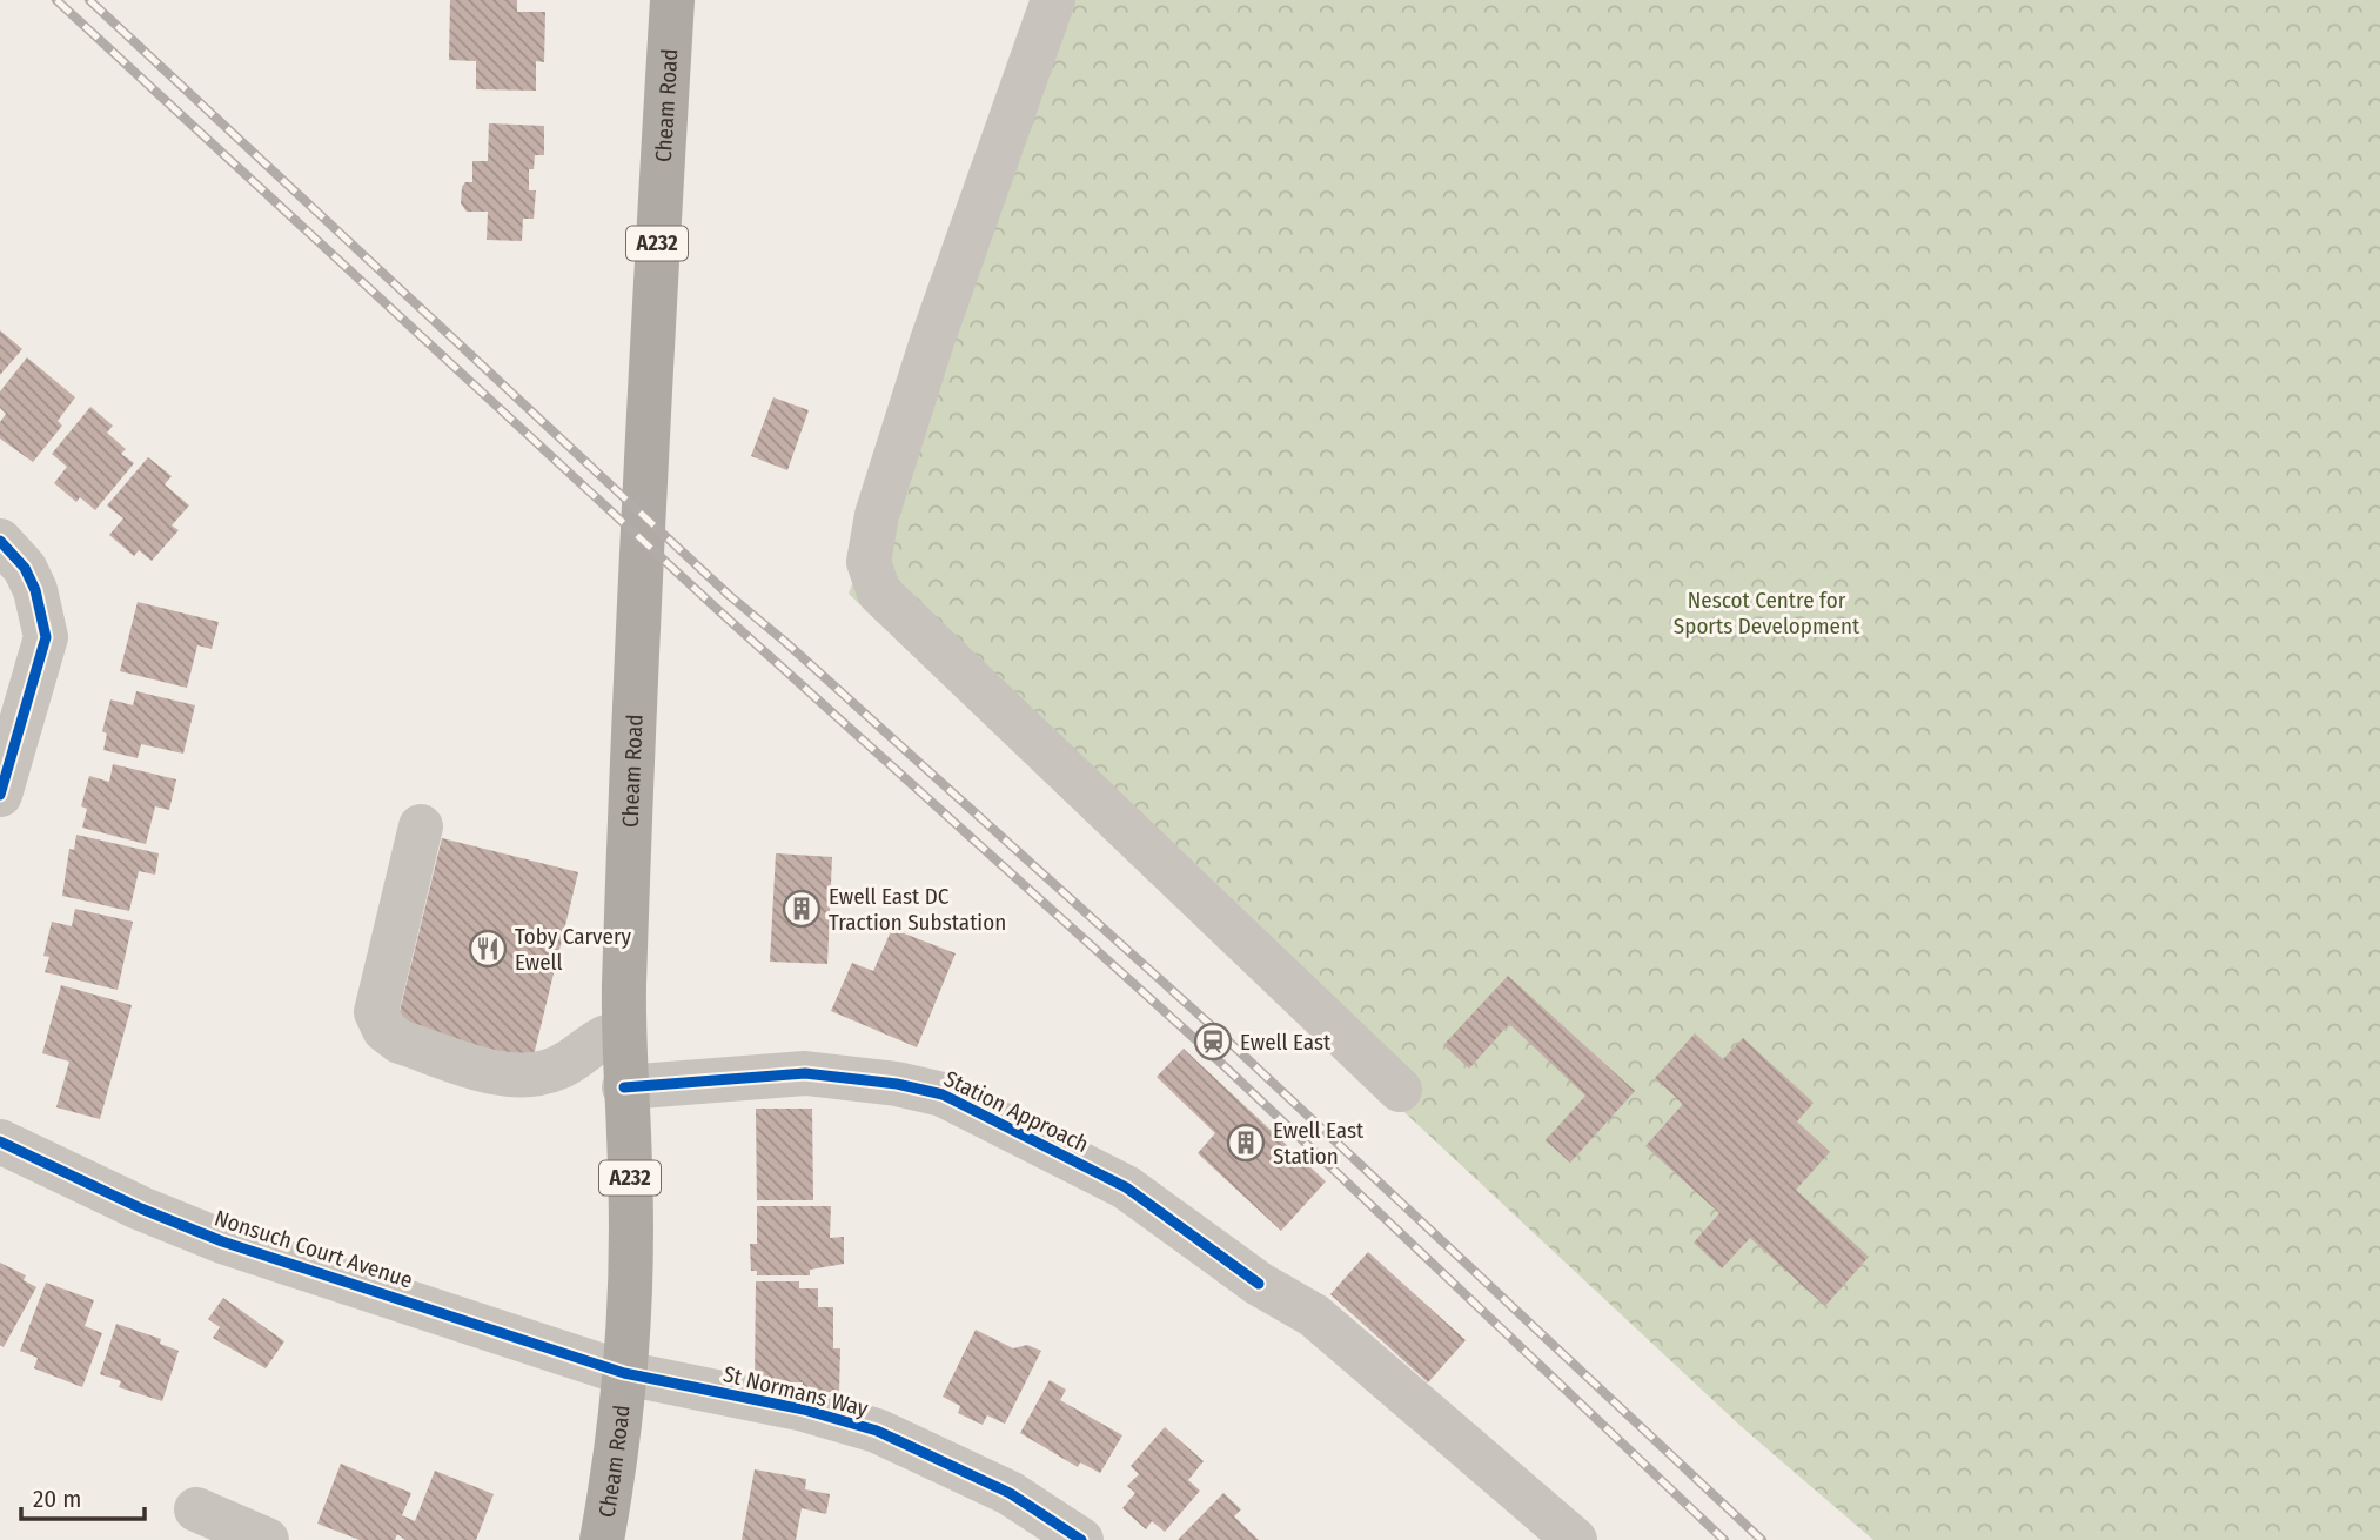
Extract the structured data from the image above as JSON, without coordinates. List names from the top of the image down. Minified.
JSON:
{"streets":{"highway":["Cheam Road","A232"],"street":["Station Approach","Nonsuch Court Avenue","St Normans Way"]},"crossings":[["Cheam Road","Station Approach"],["Cheam Road","Nonsuch Court Avenue"],["Cheam Road","St Normans Way"],["Nonsuch Court Avenue","St Normans Way"]],"parks":["Nescot Centre for Sports Development"],"places":{"building":["Ewell East DC Traction Substation","Ewell East Station"],"restaurant":["Toby Carvery Ewell"],"station":["Ewell East"]},"scale_bar":"20 m"}
